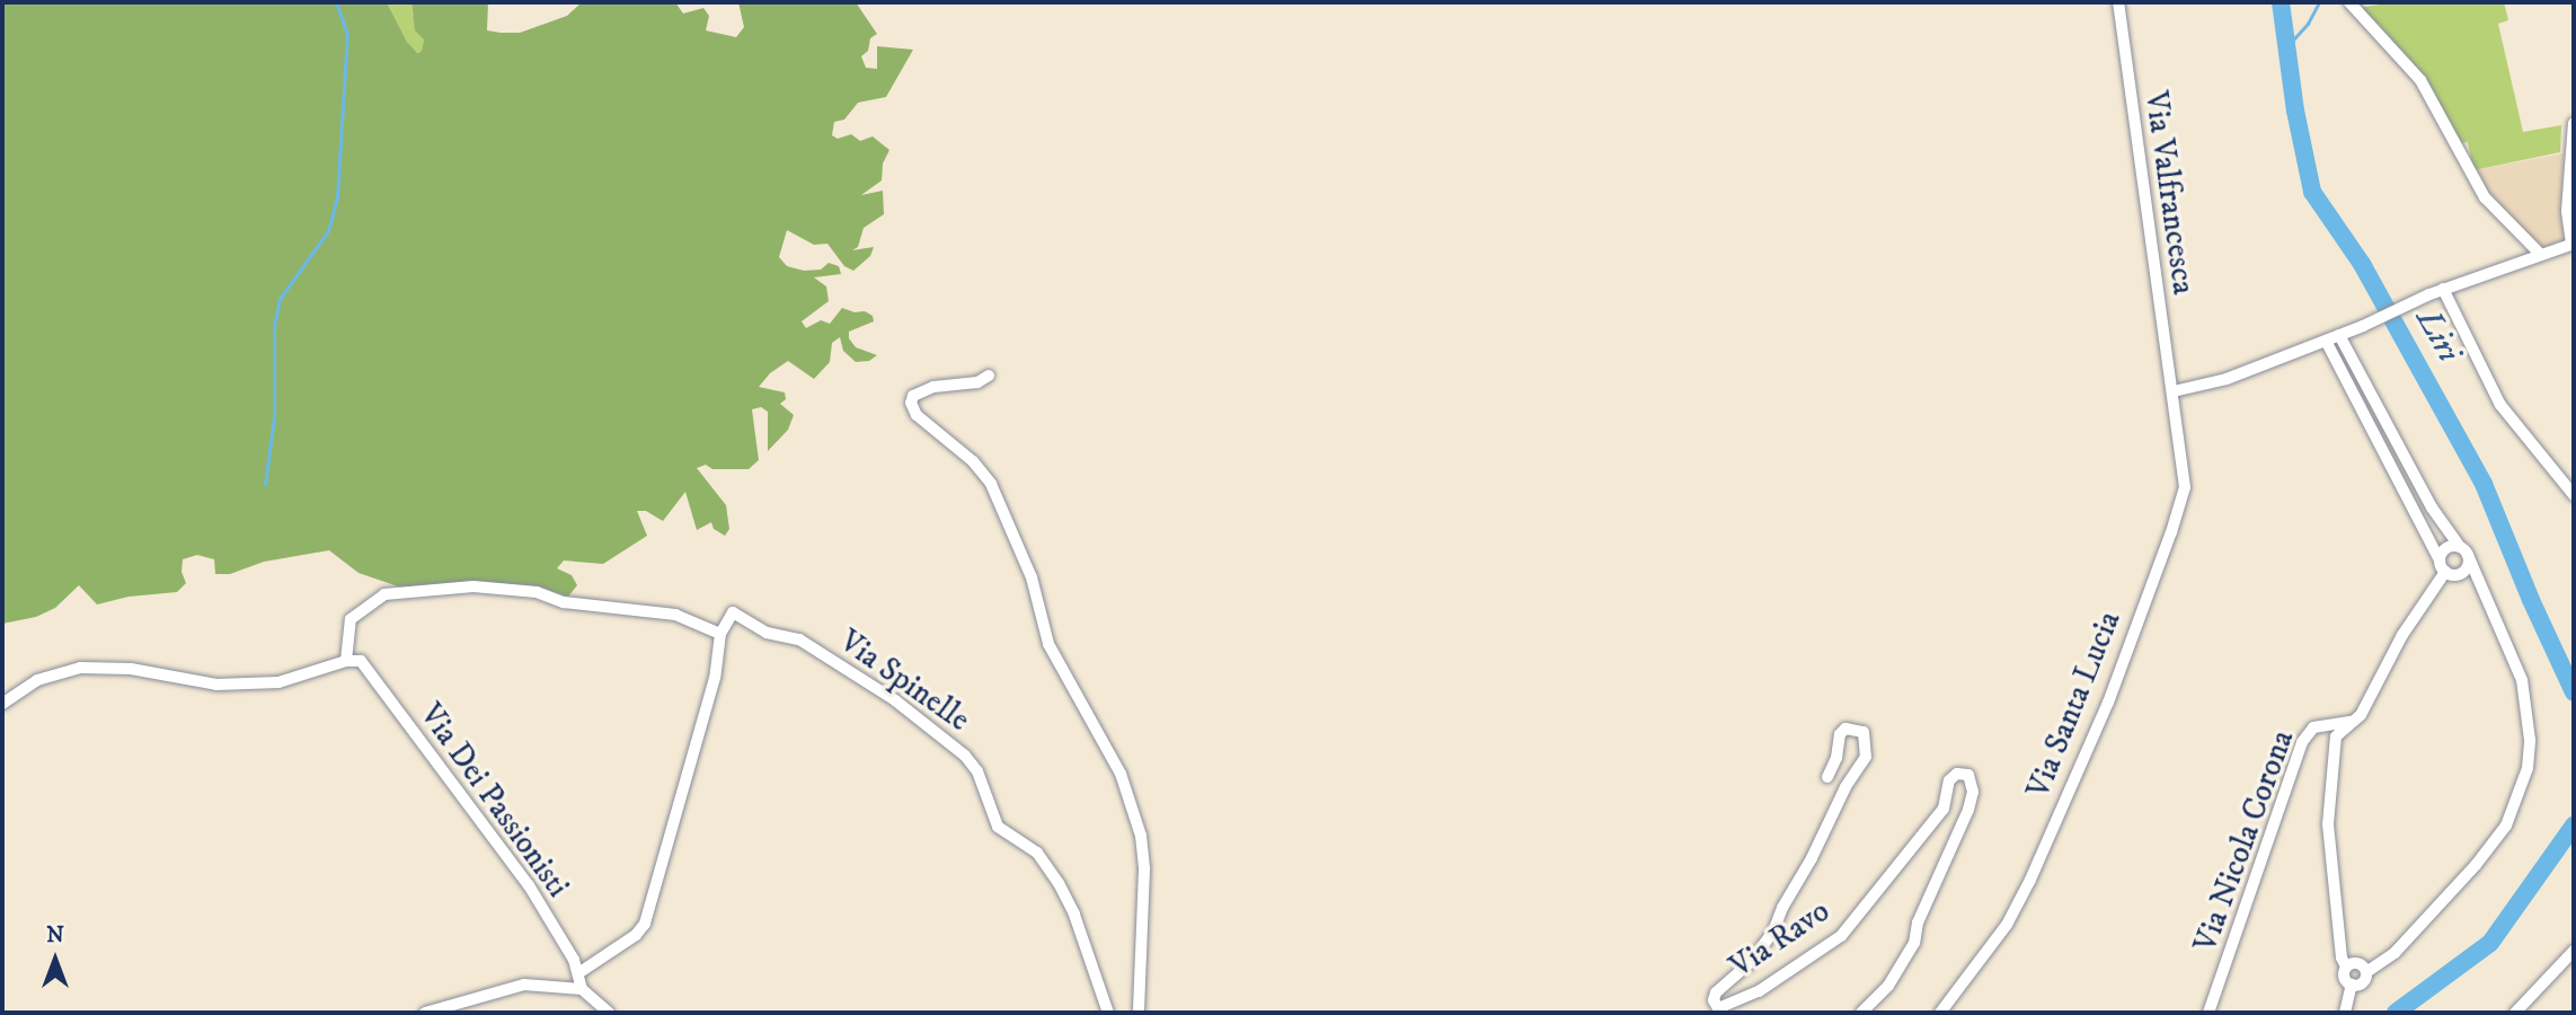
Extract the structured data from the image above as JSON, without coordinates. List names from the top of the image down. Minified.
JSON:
{"streets":{"street":["Via Valfrancesca","Via Spinelle","Via Santa Lucia","Via Dei Passionisti","Via Nicola Corona","Via Ravo"]},"crossings":[["Via Valfrancesca","Via Santa Lucia"]],"water":["Liri"],"north":"top"}
